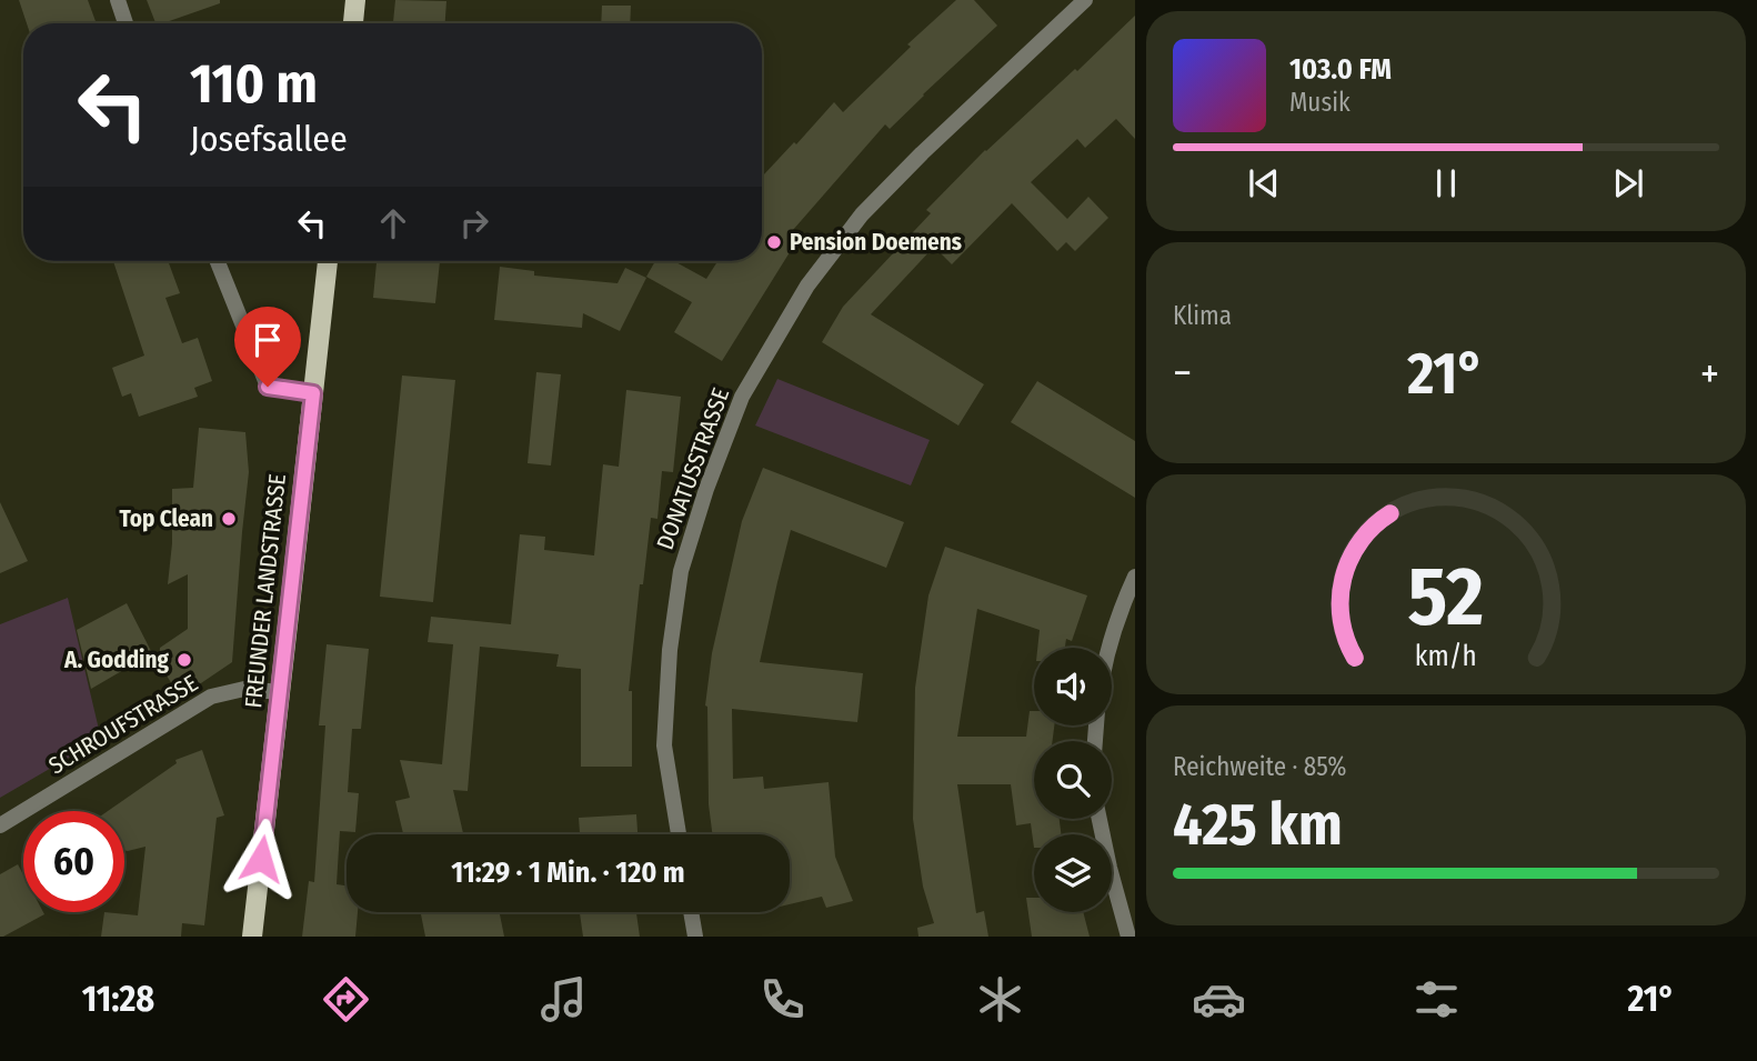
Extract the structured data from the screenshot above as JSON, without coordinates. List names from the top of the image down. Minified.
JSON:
{"streets":{"main road":["FREUNDER LANDSTRASSE"],"street":["DONATUSSTRASSE","SCHROUFSTRASSE"]},"crossings":[["FREUNDER LANDSTRASSE","SCHROUFSTRASSE"]],"places":["Pension Doemens","Top Clean","A. Godding"],"page":{"turn":["110 m","Josefsallee"],"song":["103.0 FM","Musik"],"tile":["Klima",["Reichweite · 85%","425 km"]],"heat":["−","21°","+"],"limit":"60","trip":"11:29 · 1 Min. · 120 m","tabs":["11:28","21°"],"gauge":["52","km/h"]}}
